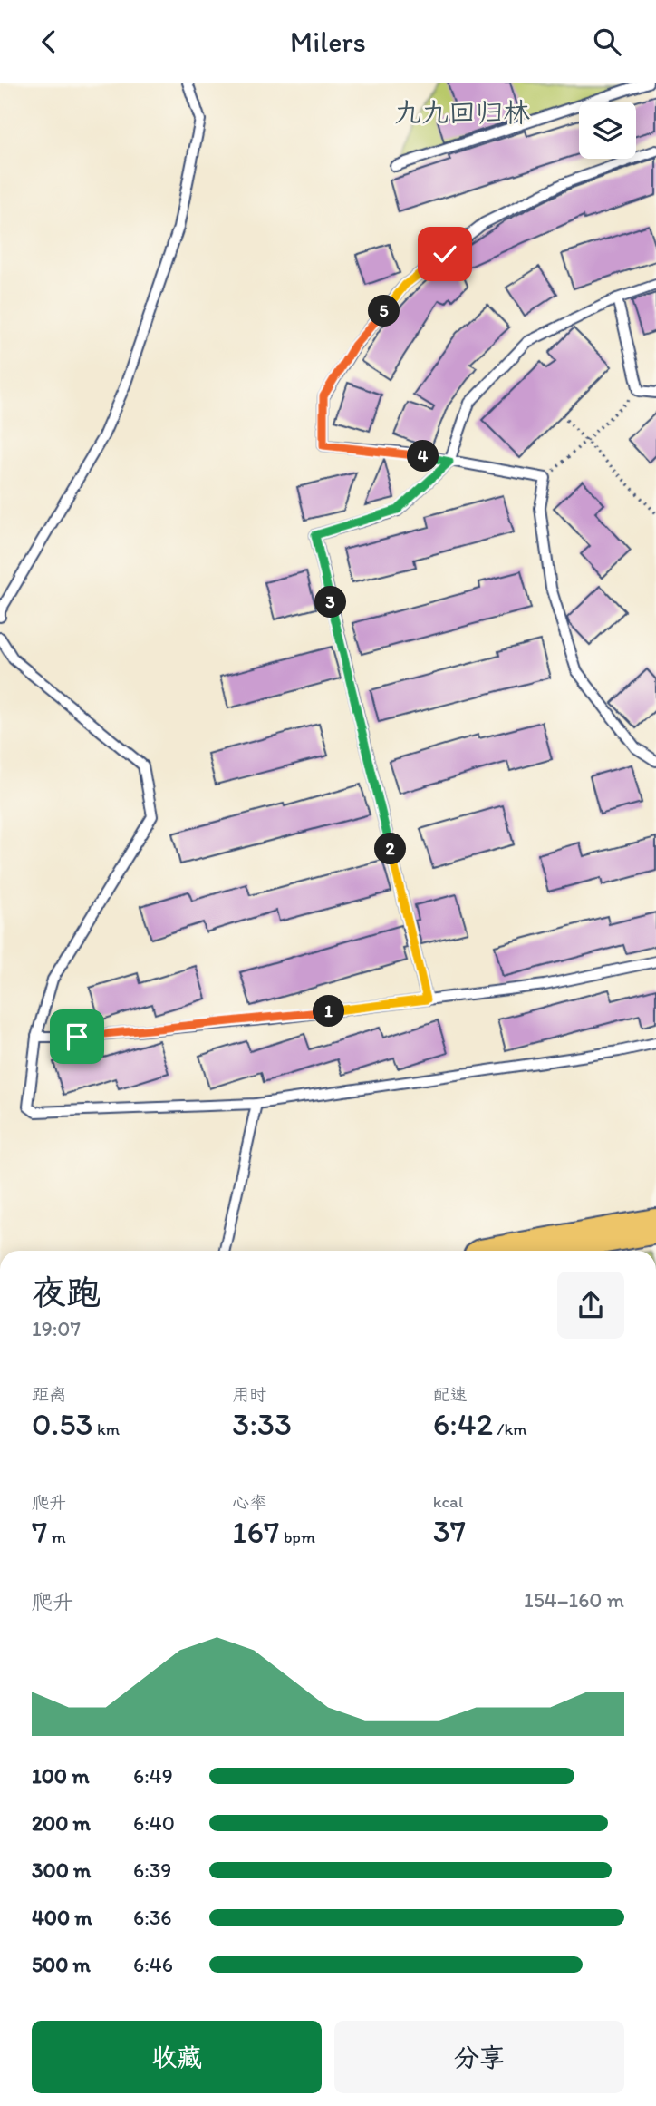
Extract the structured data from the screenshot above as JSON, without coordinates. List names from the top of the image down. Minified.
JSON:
{"parks":["九九回归林"],"page":{"header":"Milers","pins":["5","4","3","2","1"],"heading":["夜跑","19:07"],"stats":[["距离","0.53 km"],["用时","3:33"],["配速","6:42 /km"],["爬升","7 m"],["心率","167 bpm"],["kcal","37"]],"chart":["爬升","154–160 m"],"list":[{"name":"100 m","note":"6:49"},{"name":"200 m","note":"6:40"},{"name":"300 m","note":"6:39"},{"name":"400 m","note":"6:36"},{"name":"500 m","note":"6:46"}],"buttons":["收藏","分享"]}}
